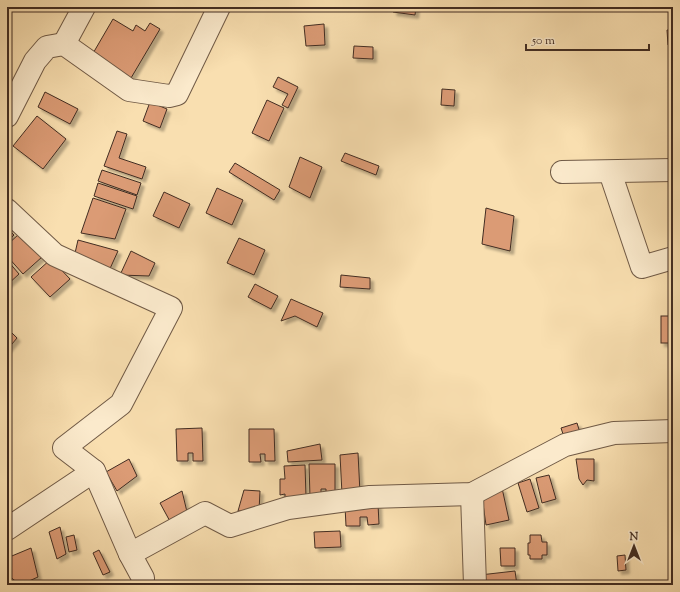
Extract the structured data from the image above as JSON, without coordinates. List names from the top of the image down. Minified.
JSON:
{"scale_bar":"50 m","north":"top"}
